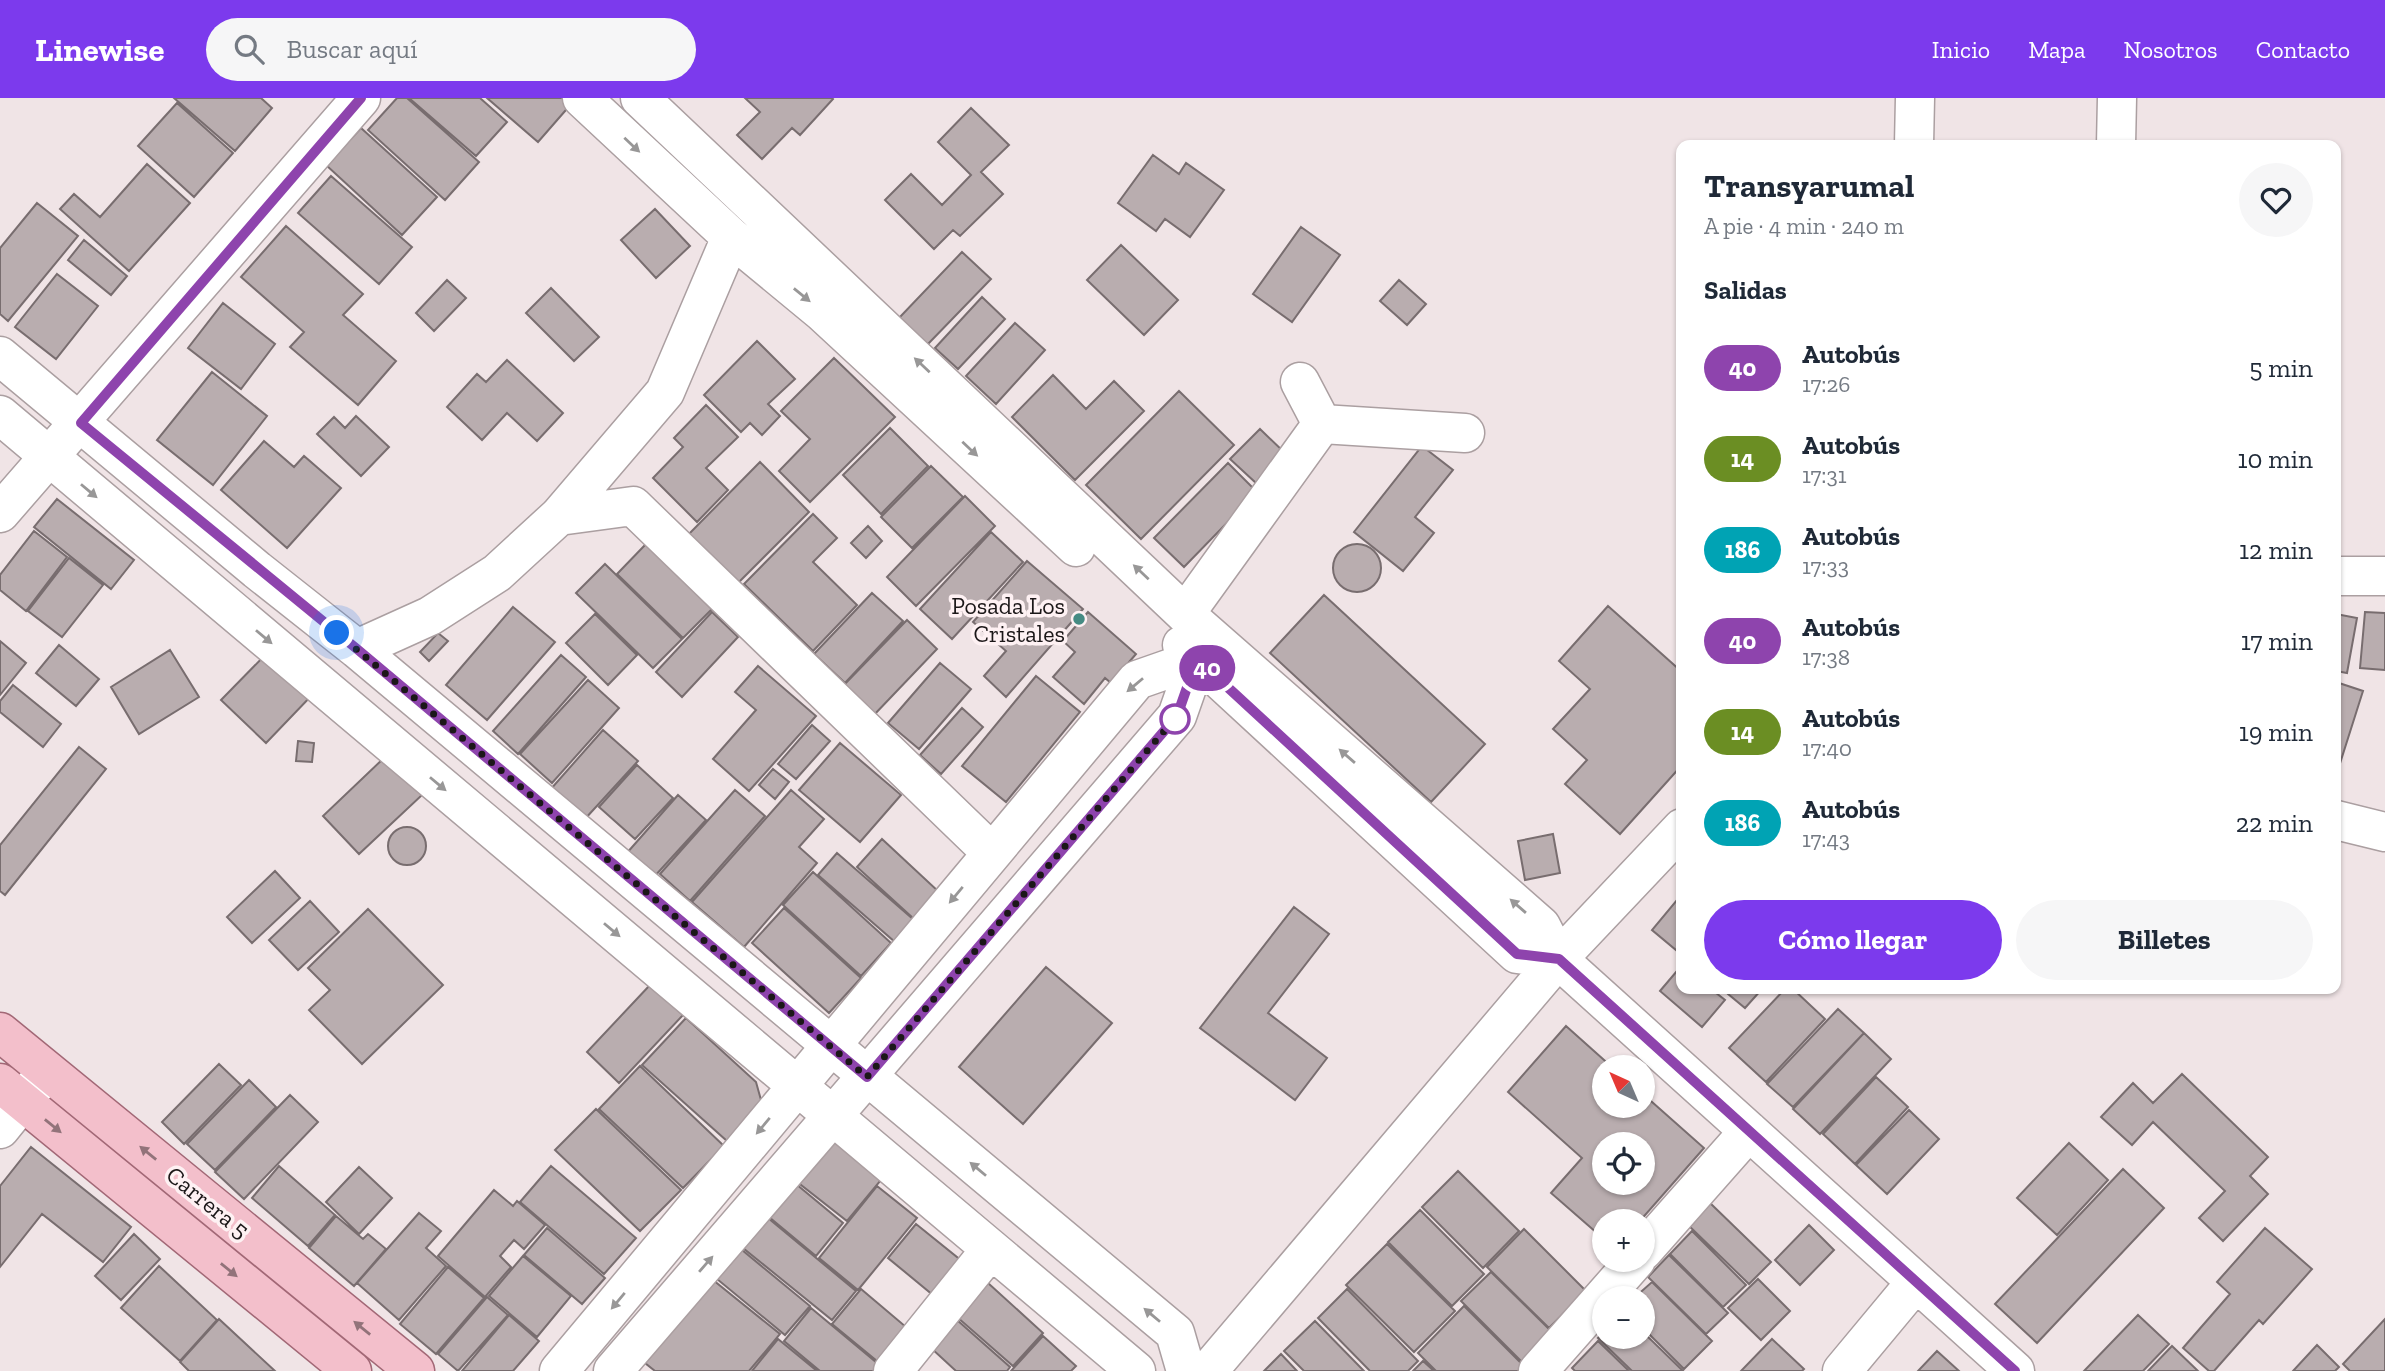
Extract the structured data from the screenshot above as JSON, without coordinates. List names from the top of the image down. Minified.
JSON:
{"streets":{"main road":["Carrera 5"]},"places":["Posada Los Cristales"],"lines":["bus line 40"],"north":"top left","page":{"header":"Linewise","search":"Buscar aquí","nav":["Inicio","Mapa","Nosotros","Contacto"],"on_map":"40","heading":[["Transyarumal","A pie · 4 min · 240 m"],"Salidas"],"list":[{"mark":"40","name":"Autobús","note":"17:26","value":"5 min"},{"mark":"14","name":"Autobús","note":"17:31","value":"10 min"},{"mark":"186","name":"Autobús","note":"17:33","value":"12 min"},{"mark":"40","name":"Autobús","note":"17:38","value":"17 min"},{"mark":"14","name":"Autobús","note":"17:40","value":"19 min"},{"mark":"186","name":"Autobús","note":"17:43","value":"22 min"}],"buttons":["Cómo llegar","Billetes"],"map_buttons":["+","−"]}}
